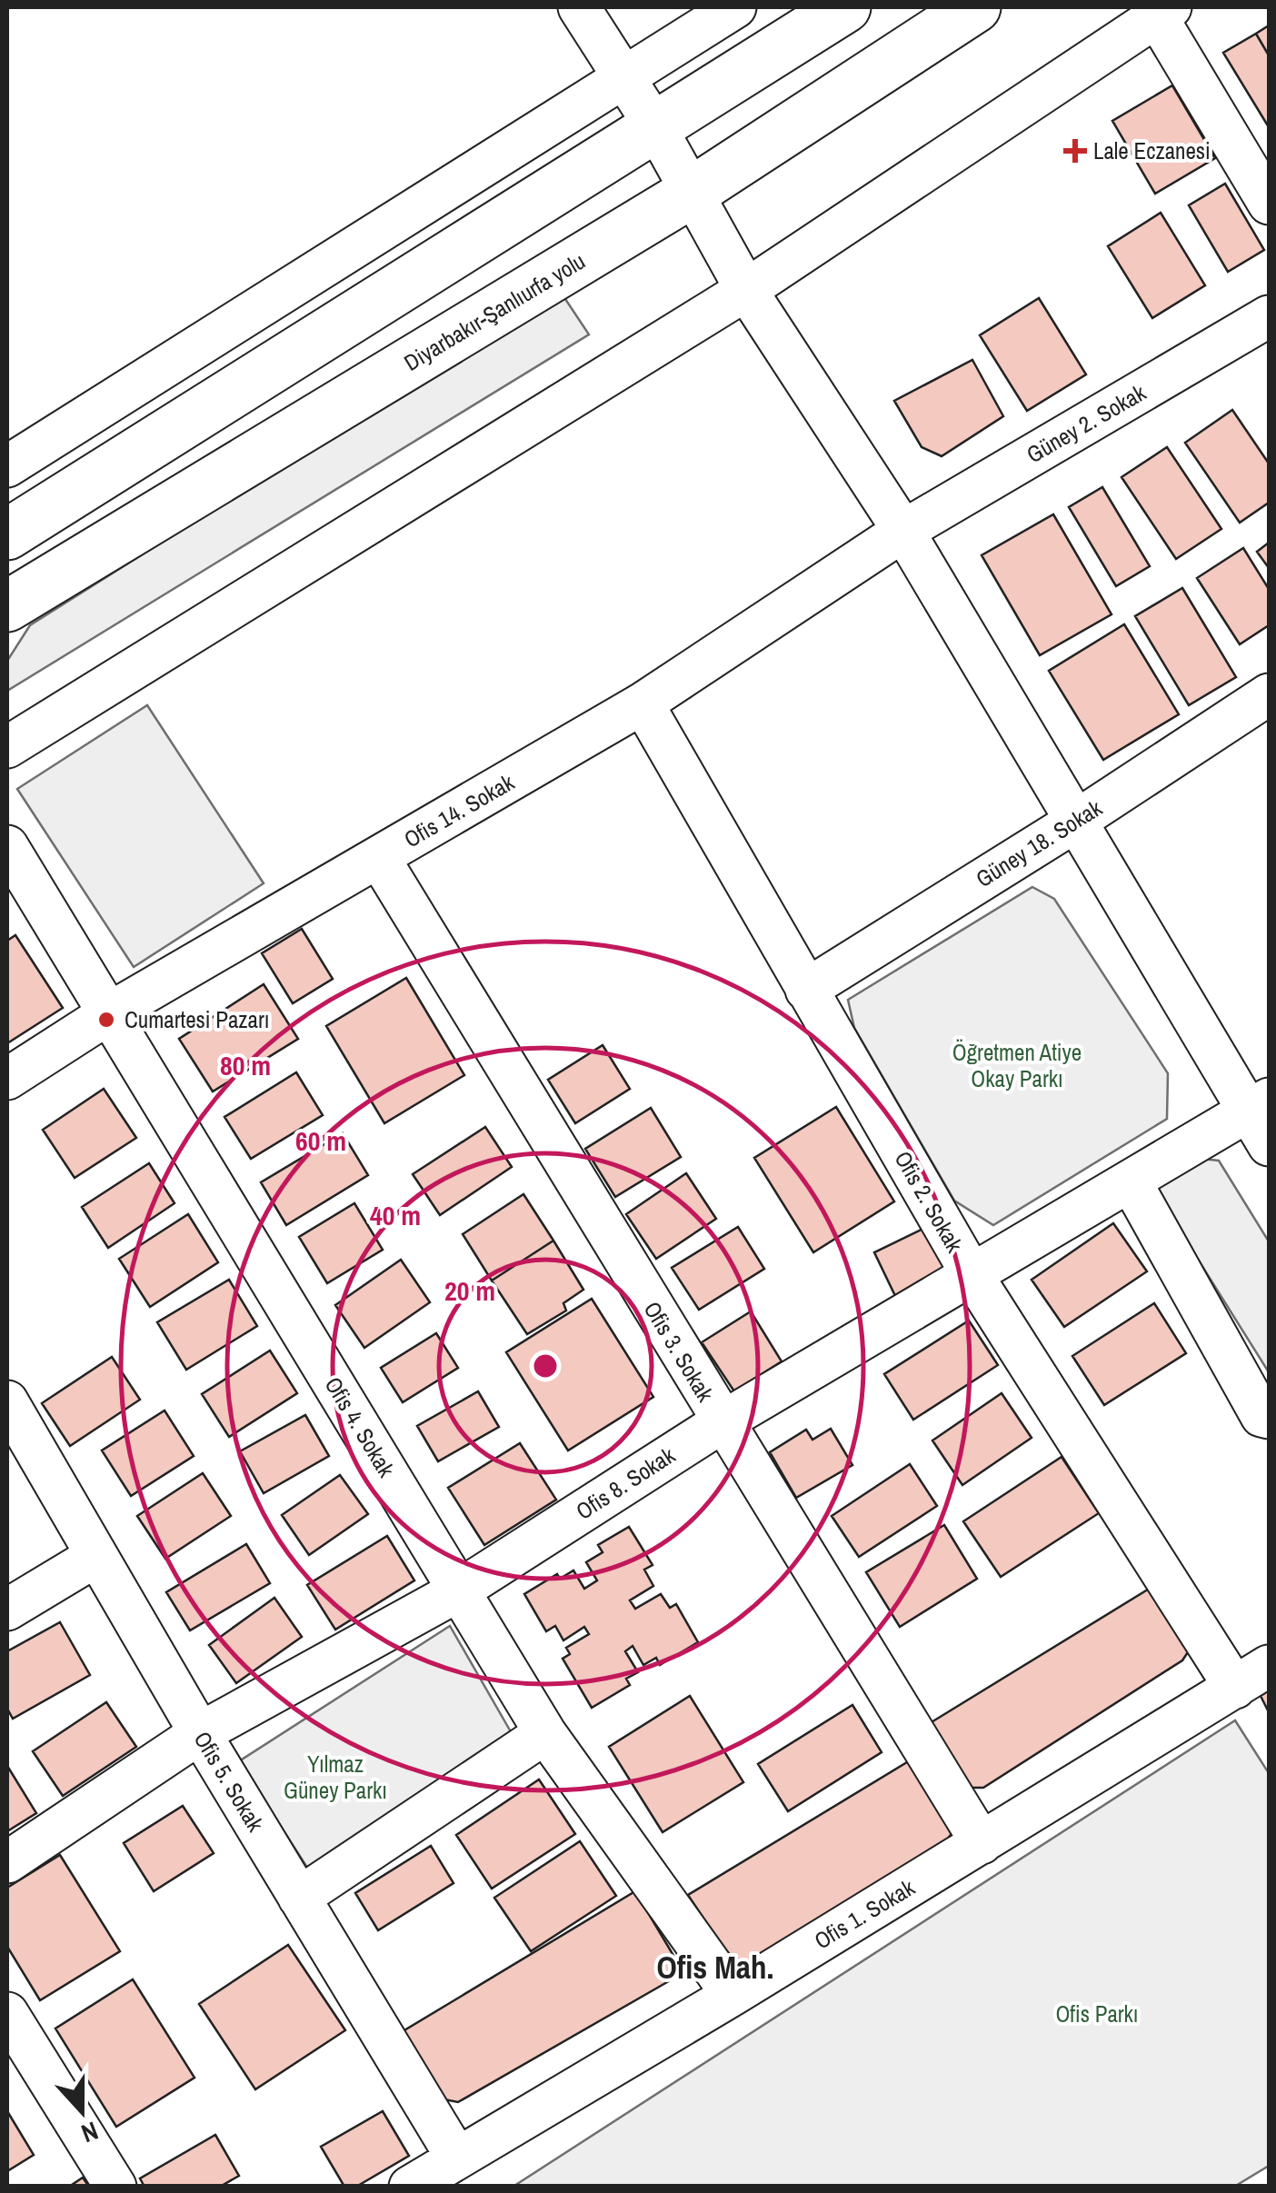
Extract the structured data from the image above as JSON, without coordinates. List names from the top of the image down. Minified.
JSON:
{"streets":{"highway":["Diyarbakır-Şanlıurfa yolu"],"street":["Güney 2. Sokak","Ofis 14. Sokak","Güney 18. Sokak","Ofis 2. Sokak","Ofis 3. Sokak","Ofis 4. Sokak","Ofis 8. Sokak","Ofis 5. Sokak","Ofis 1. Sokak"]},"crossings":[["Güney 2. Sokak","Ofis 14. Sokak"],["Ofis 14. Sokak","Ofis 2. Sokak"],["Ofis 14. Sokak","Ofis 3. Sokak"],["Ofis 14. Sokak","Ofis 4. Sokak"],["Güney 18. Sokak","Ofis 2. Sokak"],["Ofis 2. Sokak","Ofis 8. Sokak"],["Ofis 2. Sokak","Ofis 1. Sokak"],["Ofis 3. Sokak","Ofis 8. Sokak"],["Ofis 3. Sokak","Ofis 1. Sokak"],["Ofis 4. Sokak","Ofis 8. Sokak"],["Ofis 4. Sokak","Ofis 1. Sokak"],["Ofis 8. Sokak","Ofis 5. Sokak"],["Ofis 5. Sokak","Ofis 1. Sokak"]],"districts":["Ofis Mah."],"parks":["Öğretmen Atiye Okay Parkı","Yılmaz Güney Parkı","Ofis Parkı"],"places":{"health":["Lale Eczanesi"],"other":["Cumartesi Pazarı"]},"north":"bottom","rings":["80 m","60 m","40 m","20 m"]}
